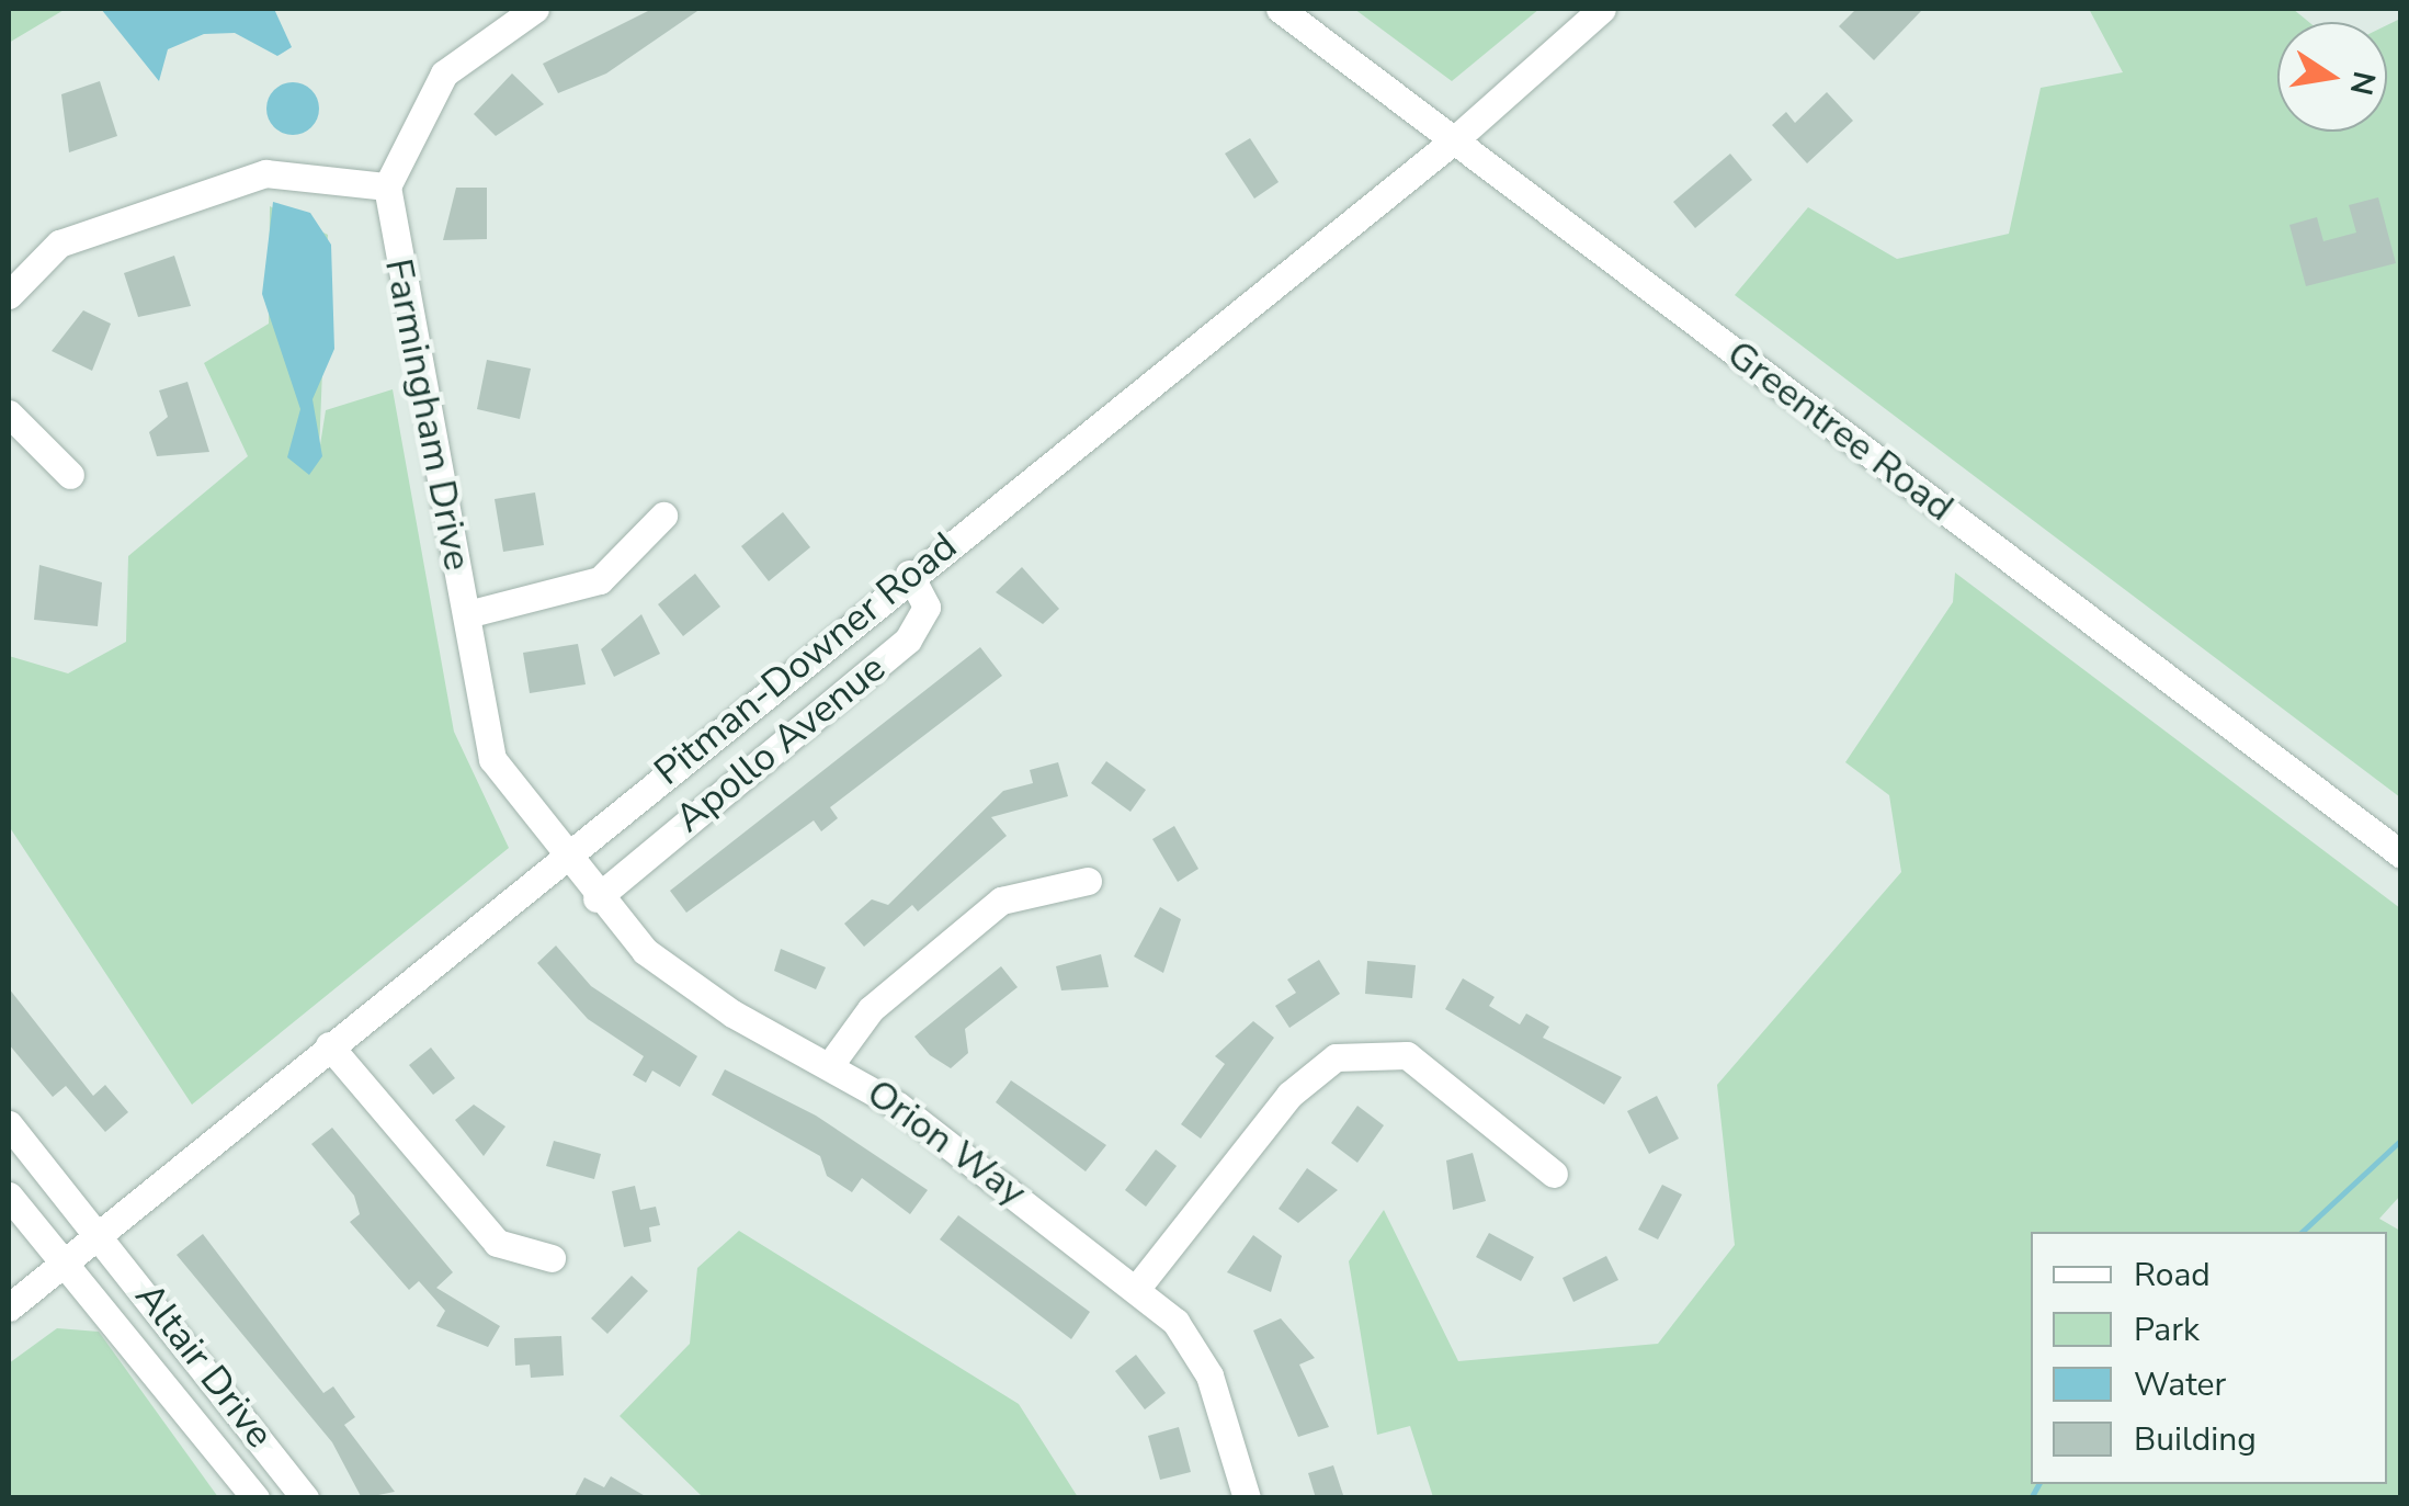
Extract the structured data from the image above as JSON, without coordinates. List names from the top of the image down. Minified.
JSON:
{"streets":{"street":["Farmingham Drive","Greentree Road","Pitman-Downer Road","Apollo Avenue","Orion Way","Altair Drive"]},"crossings":[["Farmingham Drive","Pitman-Downer Road"],["Farmingham Drive","Orion Way"],["Greentree Road","Pitman-Downer Road"],["Pitman-Downer Road","Apollo Avenue"],["Pitman-Downer Road","Orion Way"],["Pitman-Downer Road","Altair Drive"],["Apollo Avenue","Orion Way"]],"legend":["Road","Park","Water","Building"],"north":"right"}
